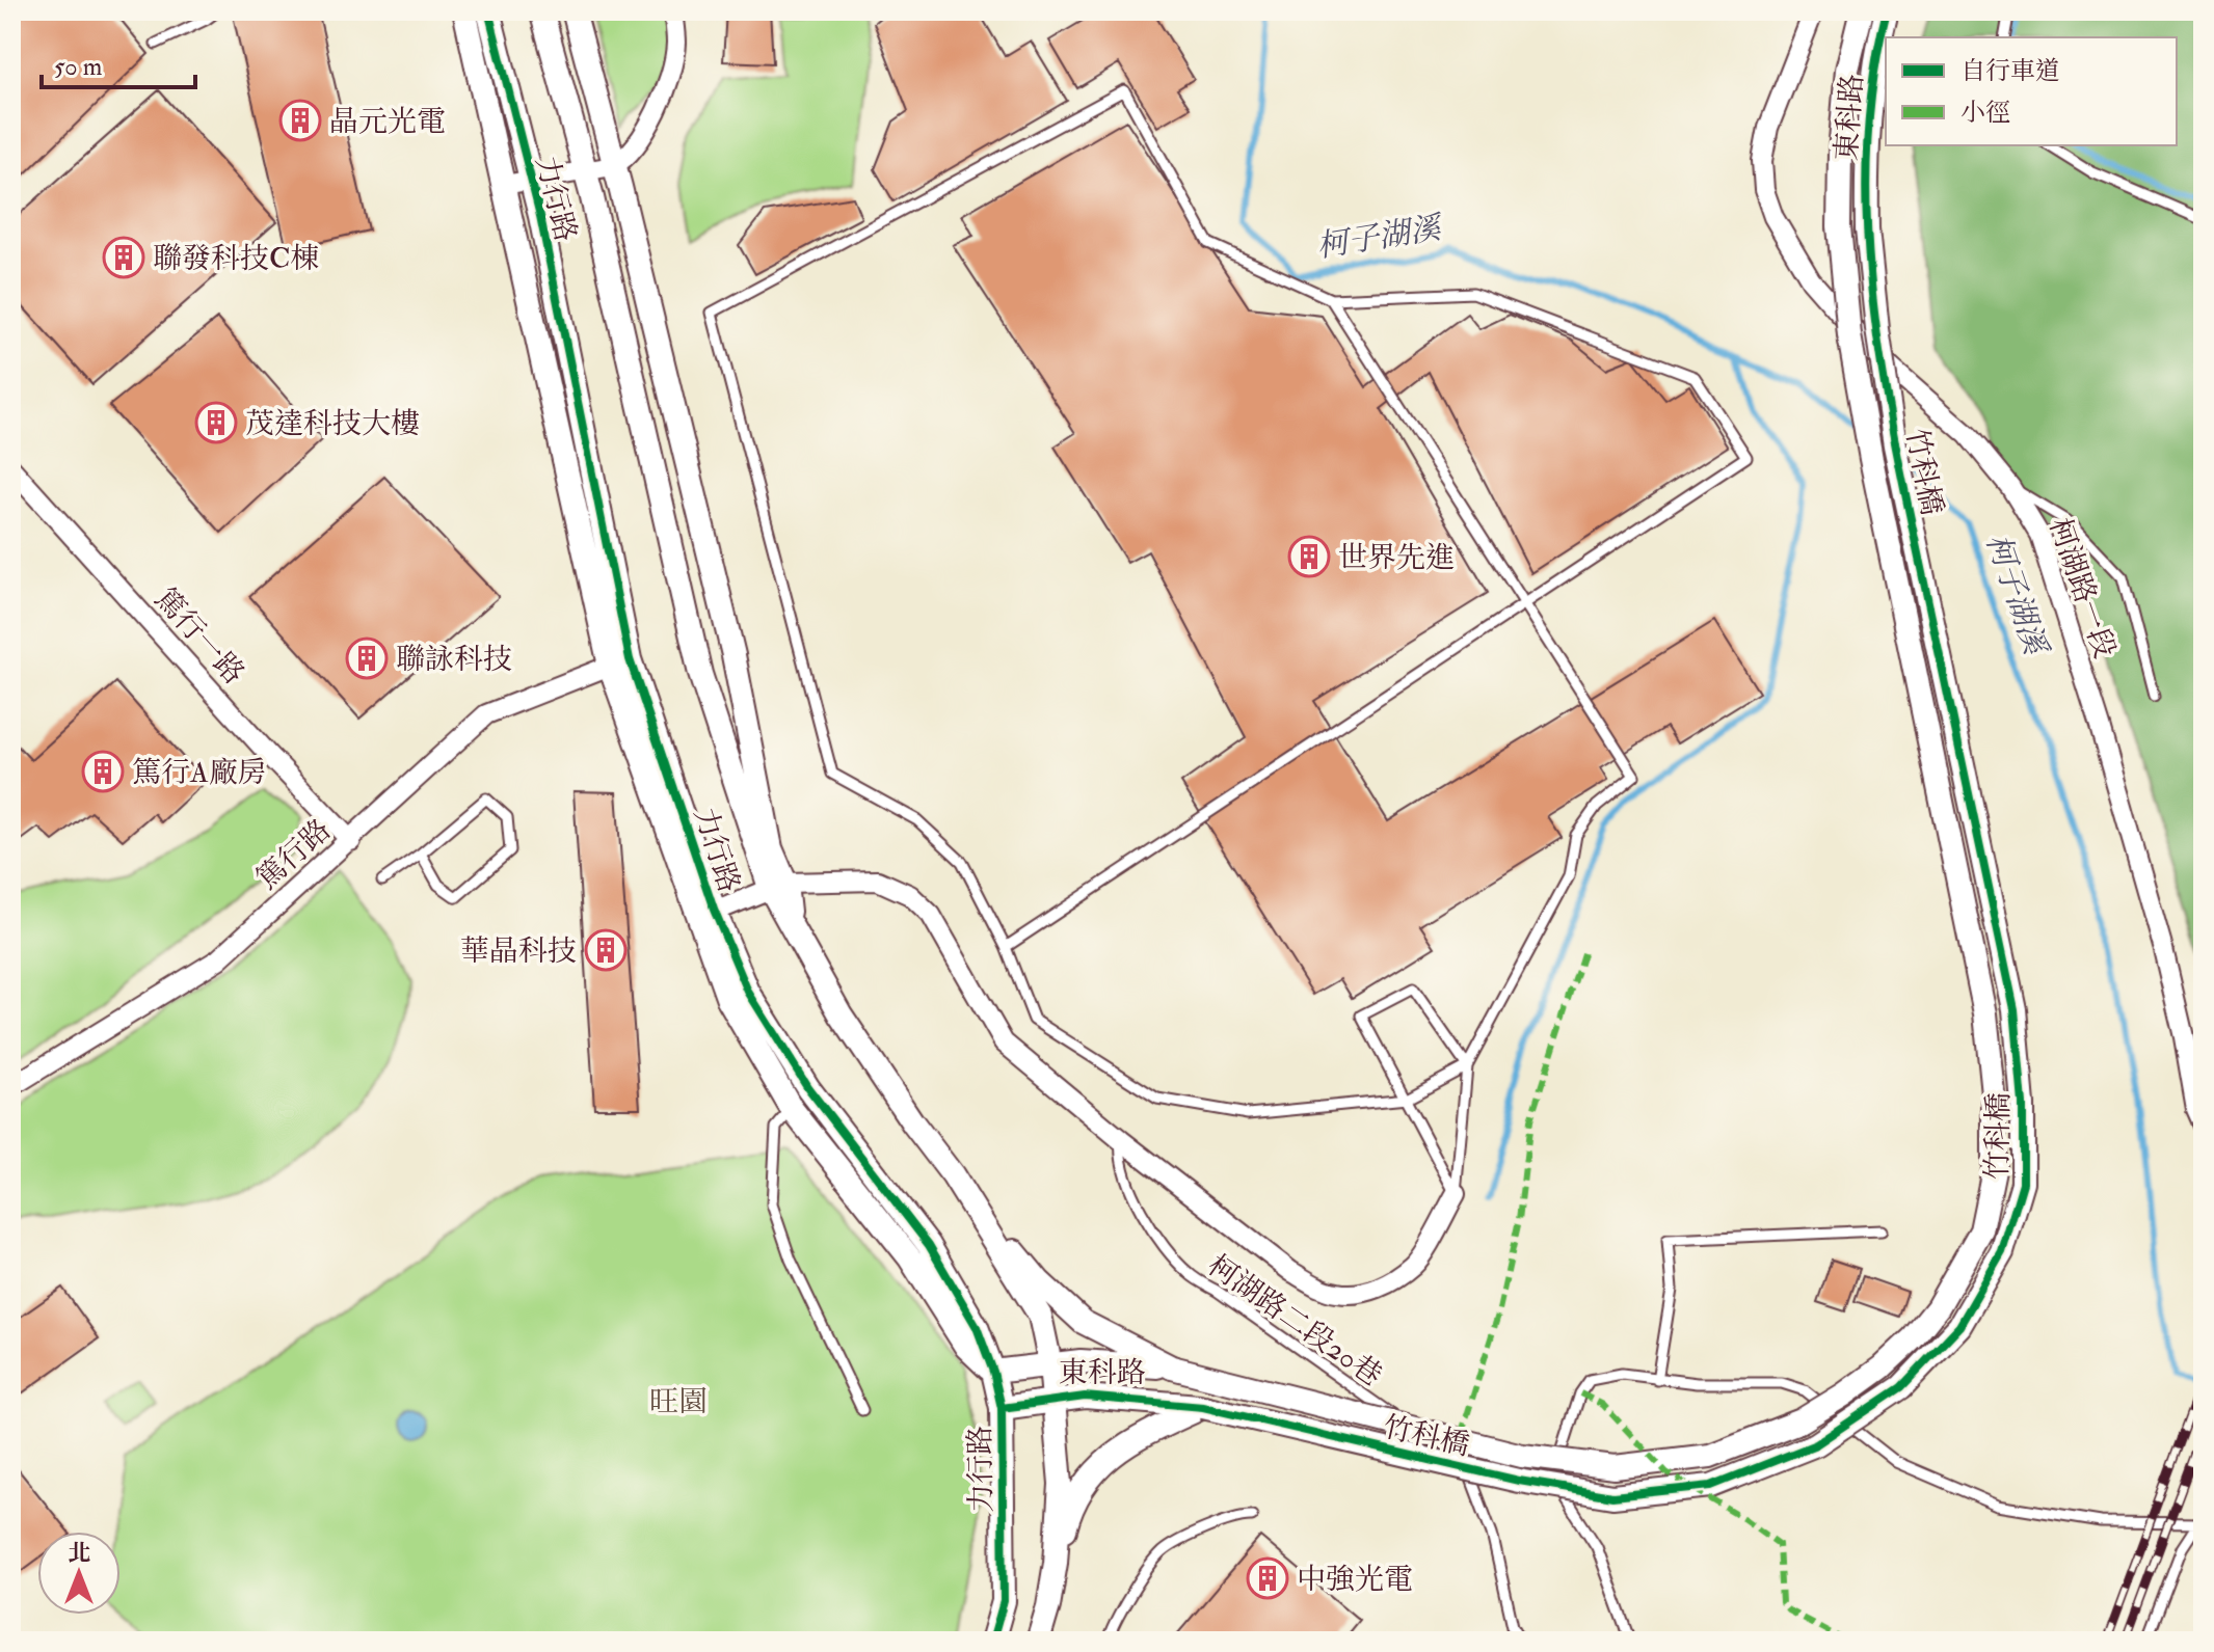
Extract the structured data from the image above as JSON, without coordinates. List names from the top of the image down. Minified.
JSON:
{"streets":{"street":["東科路","力行路","竹科橋","柯湖路一段","篤行一路","篤行路"],"lane":["柯湖路二段20巷"]},"crossings":[["東科路","力行路"],["東科路","竹科橋"],["力行路","篤行路"],["篤行一路","篤行路"]],"water":["柯子湖溪"],"parks":["旺園"],"places":{"building":["晶元光電","聯發科技C棟","茂達科技大樓","世界先進","聯詠科技","篤行A廠房","華晶科技","中強光電"]},"legend":["自行車道","小徑"],"scale_bar":"50 m","north":"top"}
